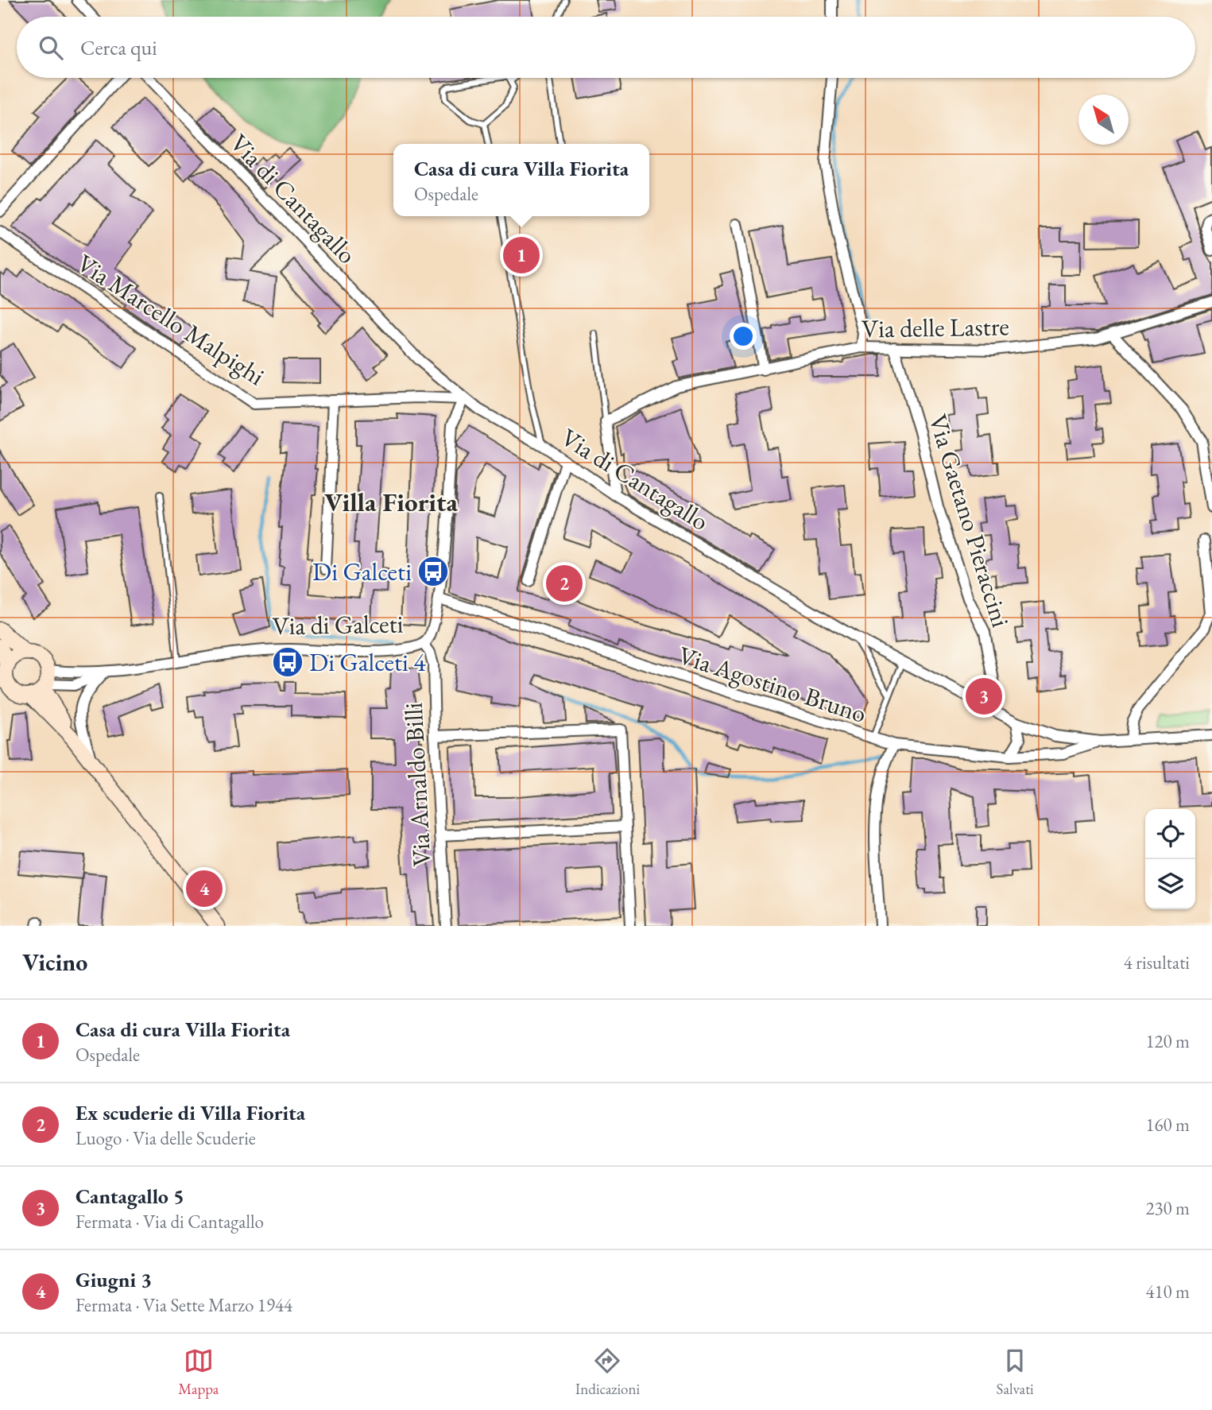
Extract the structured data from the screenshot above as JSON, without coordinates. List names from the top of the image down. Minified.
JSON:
{"streets":{"street":["Via di Cantagallo","Via Marcello Malpighi","Via delle Lastre","Via Gaetano Pieraccini","Via di Galceti","Via Agostino Bruno","Via Arnaldo Billi"]},"crossings":[["Via di Cantagallo","Via Marcello Malpighi"],["Via di Cantagallo","Via Gaetano Pieraccini"],["Via di Cantagallo","Via di Galceti"],["Via di Cantagallo","Via Agostino Bruno"],["Via Marcello Malpighi","Via di Galceti"],["Via delle Lastre","Via Gaetano Pieraccini"],["Via di Galceti","Via Agostino Bruno"],["Via di Galceti","Via Arnaldo Billi"]],"districts":["Villa Fiorita"],"places":{"bus stop":["Di Galceti","Di Galceti 4"]},"north":"top left","page":{"search":"Cerca qui","popup":["Casa di cura Villa Fiorita","Ospedale"],"pins":["1","2","3","4"],"heading":["Vicino","4 risultati"],"list":[{"mark":"1","name":"Casa di cura Villa Fiorita","note":"Ospedale","value":"120 m"},{"mark":"2","name":"Ex scuderie di Villa Fiorita","note":"Luogo · Via delle Scuderie","value":"160 m"},{"mark":"3","name":"Cantagallo 5","note":"Fermata · Via di Cantagallo","value":"230 m"},{"mark":"4","name":"Giugni 3","note":"Fermata · Via Sette Marzo 1944","value":"410 m"}],"nav":["Mappa","Indicazioni","Salvati"]}}
